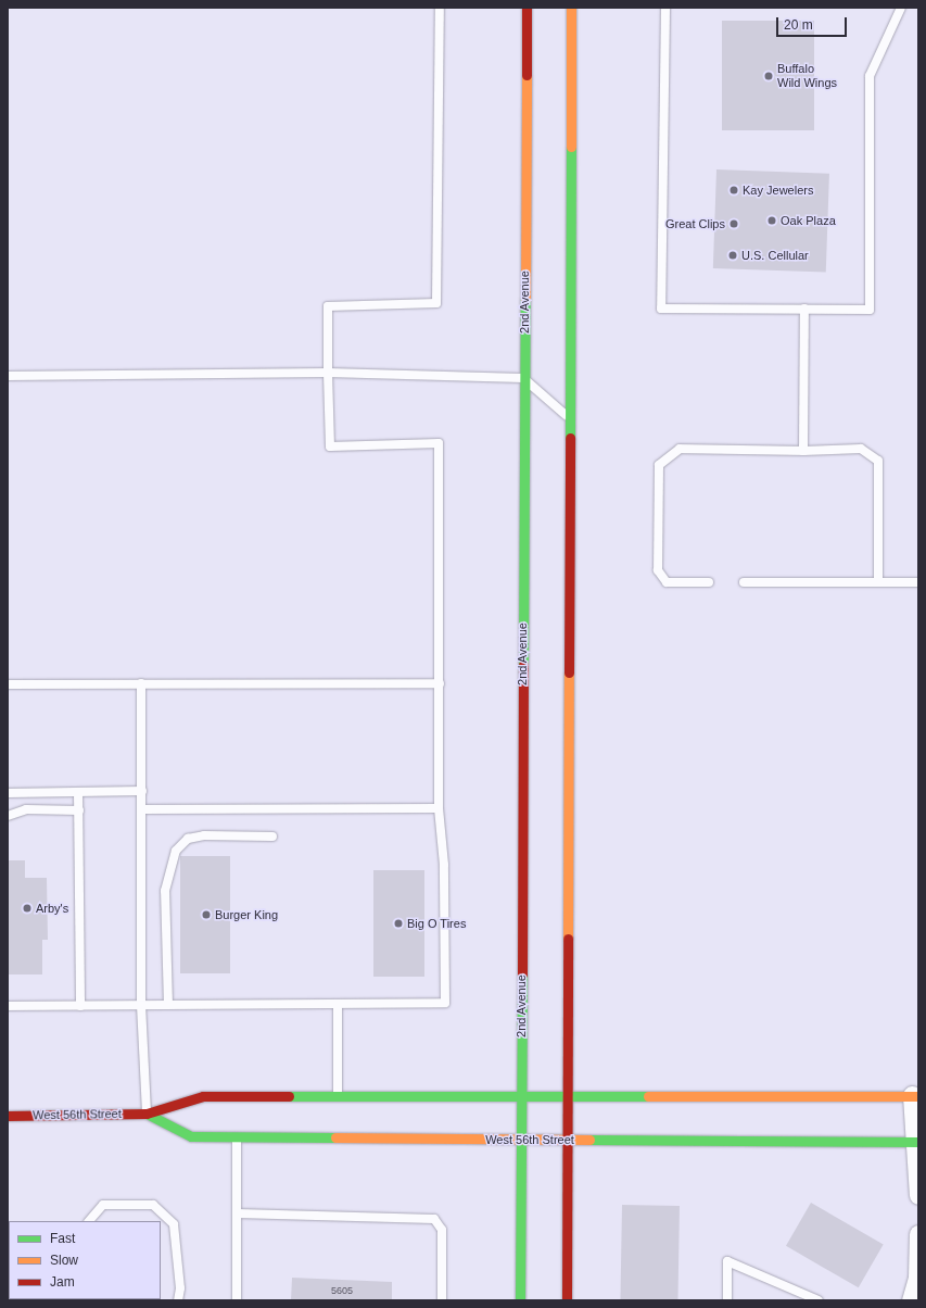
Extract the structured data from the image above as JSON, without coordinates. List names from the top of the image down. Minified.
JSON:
{"streets":{"main road":["2nd Avenue","West 56th Street"]},"crossings":[["2nd Avenue","West 56th Street"]],"places":["Buffalo Wild Wings","Kay Jewelers","Oak Plaza","Great Clips","U.S. Cellular","Arby's","Burger King","Big O Tires"],"house_numbers":["5605"],"legend":["Fast","Slow","Jam"],"scale_bar":"20 m"}
